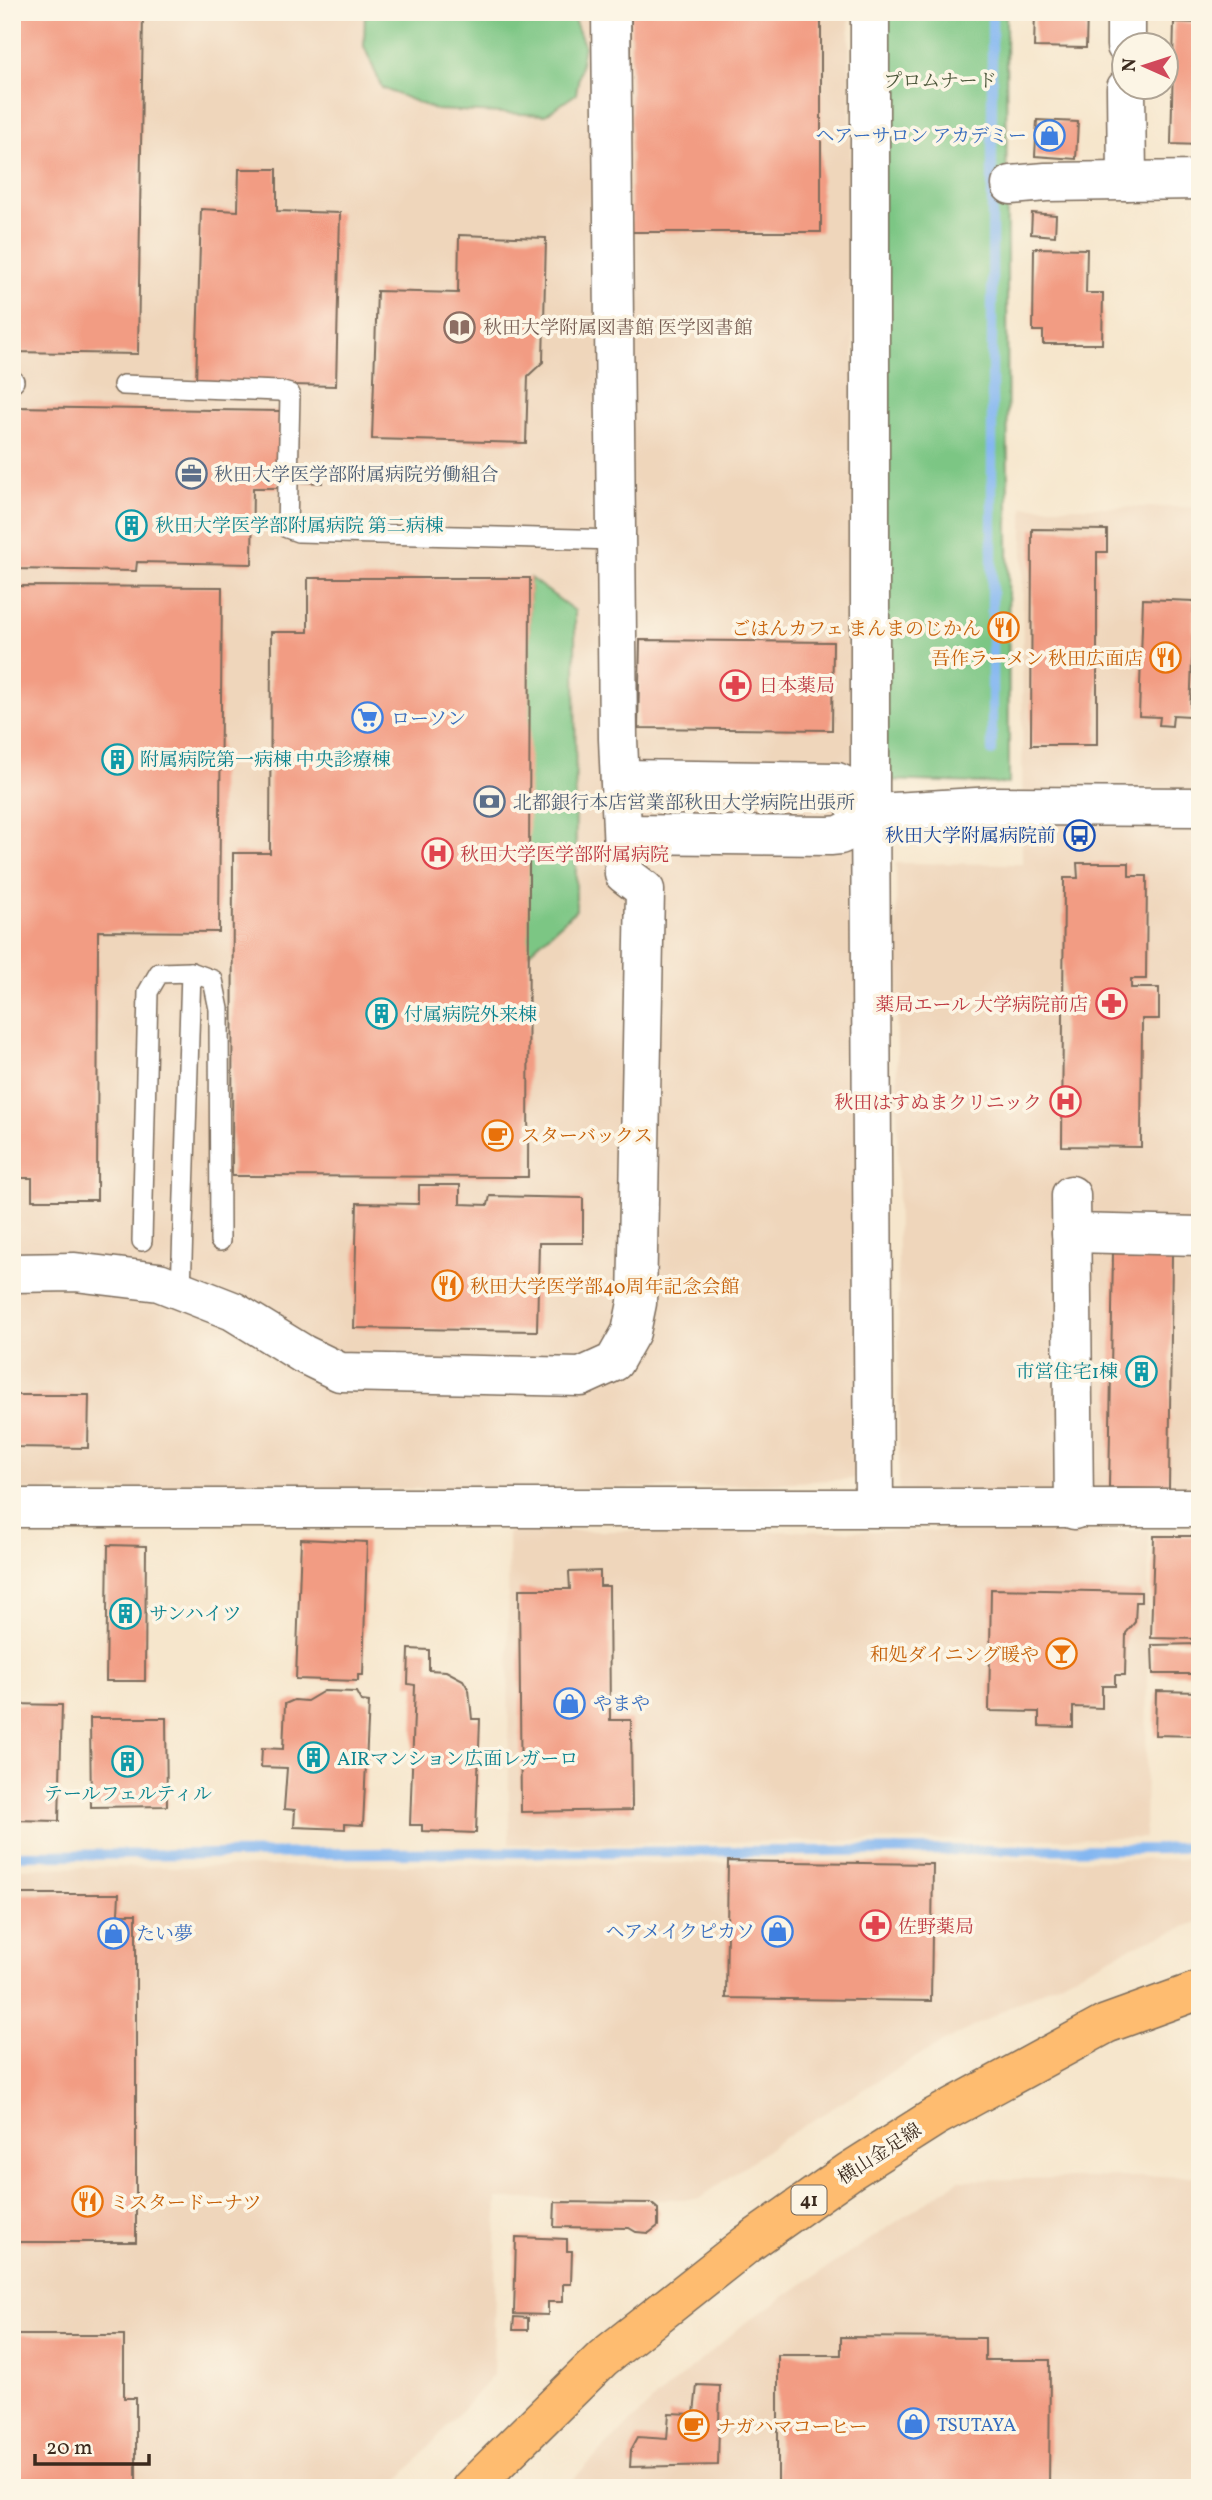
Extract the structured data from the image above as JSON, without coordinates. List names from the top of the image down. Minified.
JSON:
{"streets":{"main road":["横山金足線","41"]},"parks":["プロムナード"],"places":{"shop":["ヘアーサロン アカデミー","やまや","ヘアメイクピカソ","たい夢","TSUTAYA"],"library":["秋田大学附属図書館 医学図書館"],"office":["秋田大学医学部附属病院労働組合"],"building":["秋田大学医学部附属病院 第二病棟","附属病院第一病棟 中央診療棟","付属病院外来棟","市営住宅1棟","サンハイツ","AIRマンション広面レガーロ","テールフェルティル"],"restaurant":["ごはんカフェ まんまのじかん","吾作ラーメン 秋田広面店","秋田大学医学部40周年記念会館","ミスタードーナツ"],"pharmacy":["日本薬局","薬局エール 大学病院前店","佐野薬局"],"supermarket":["ローソン"],"bank":["北都銀行本店営業部秋田大学病院出張所"],"bus stop":["秋田大学附属病院前"],"hospital":["秋田大学医学部附属病院","秋田はすぬまクリニック"],"cafe":["スターバックス","ナガハマコーヒー"],"bar":["和処ダイニング暖や"]},"scale_bar":"20 m","north":"left"}
